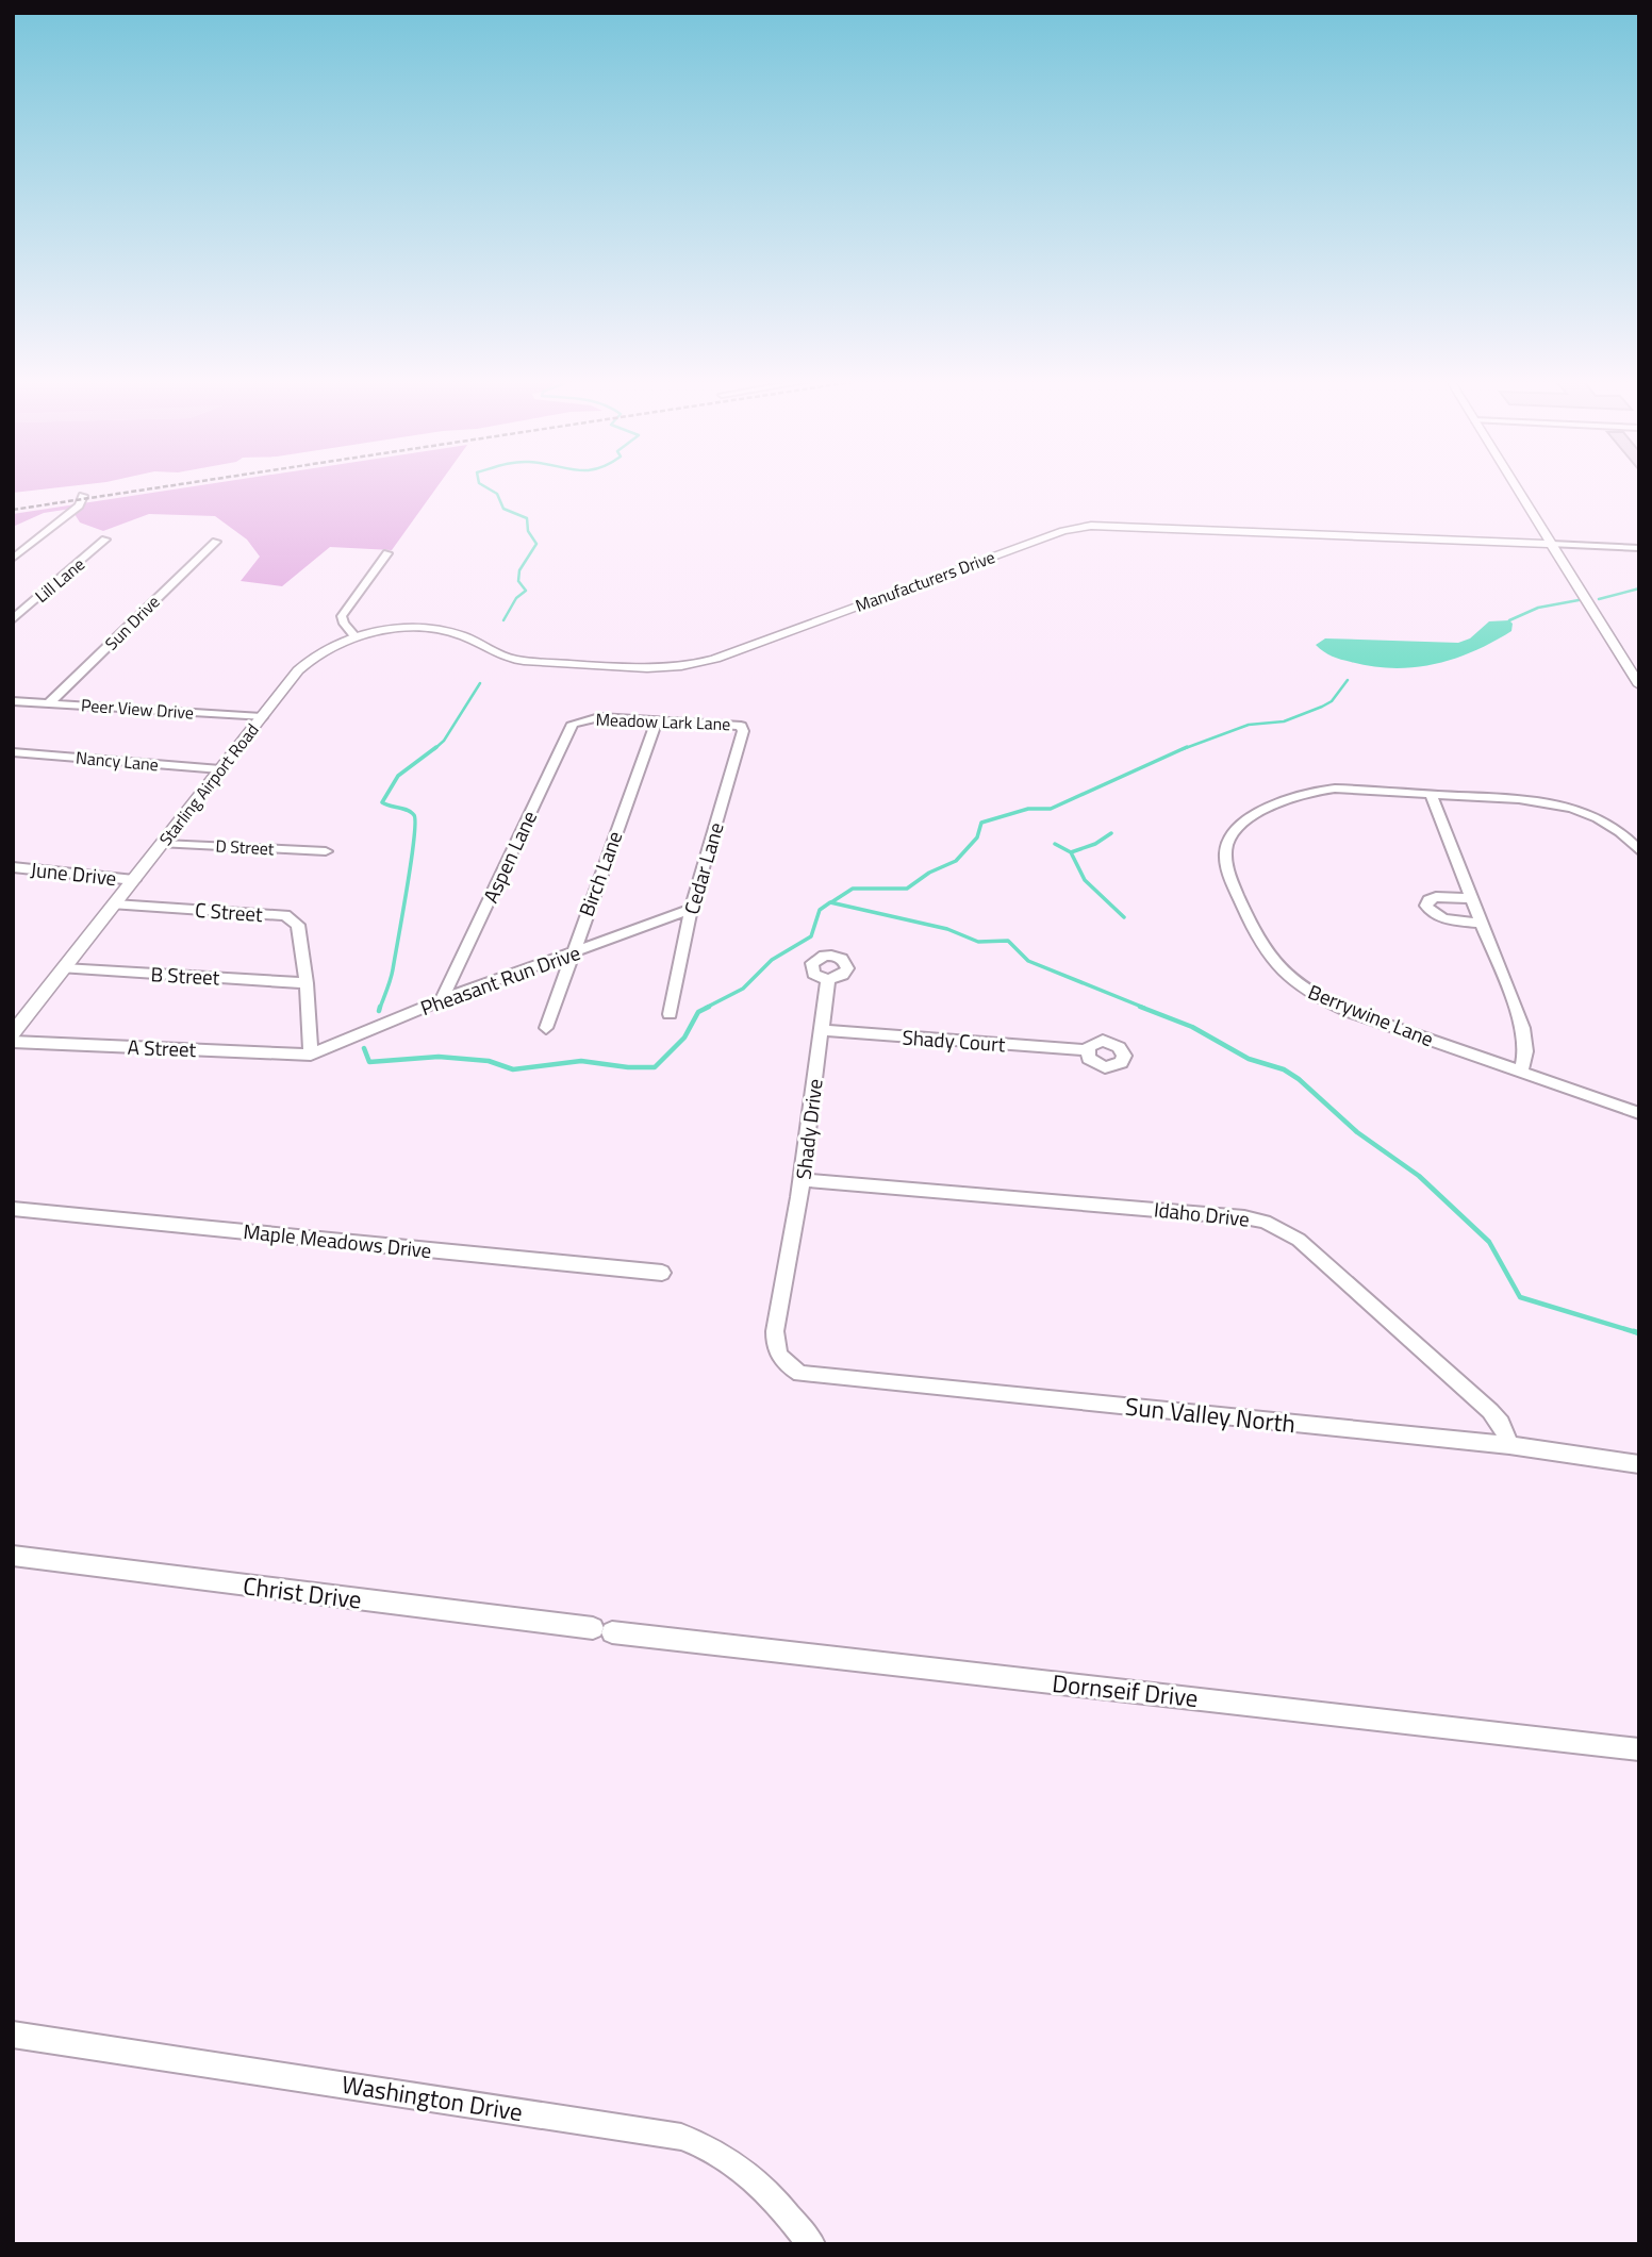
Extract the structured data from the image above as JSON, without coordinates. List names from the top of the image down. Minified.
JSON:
{"streets":{"street":["Lill Lane","Manufacturers Drive","Sun Drive","Peer View Drive","Meadow Lark Lane","Nancy Lane","Starling Airport Road","D Street","Aspen Lane","Cedar Lane","June Drive","Birch Lane","C Street","B Street","Pheasant Run Drive","Berrywine Lane","Shady Court","A Street","Shady Drive","Idaho Drive","Maple Meadows Drive","Sun Valley North","Christ Drive","Dornseif Drive","Washington Drive"]},"crossings":[["Manufacturers Drive","Starling Airport Road"],["Sun Drive","Peer View Drive"],["Peer View Drive","Starling Airport Road"],["Meadow Lark Lane","Aspen Lane"],["Meadow Lark Lane","Cedar Lane"],["Meadow Lark Lane","Birch Lane"],["Nancy Lane","Starling Airport Road"],["Starling Airport Road","D Street"],["Starling Airport Road","June Drive"],["Starling Airport Road","C Street"],["Starling Airport Road","B Street"],["Aspen Lane","Pheasant Run Drive"],["Cedar Lane","Pheasant Run Drive"],["Birch Lane","Pheasant Run Drive"],["C Street","B Street"],["C Street","Pheasant Run Drive"],["C Street","A Street"],["Pheasant Run Drive","A Street"],["Shady Court","Shady Drive"],["Shady Drive","Idaho Drive"],["Shady Drive","Sun Valley North"],["Idaho Drive","Sun Valley North"],["Christ Drive","Dornseif Drive"]]}
